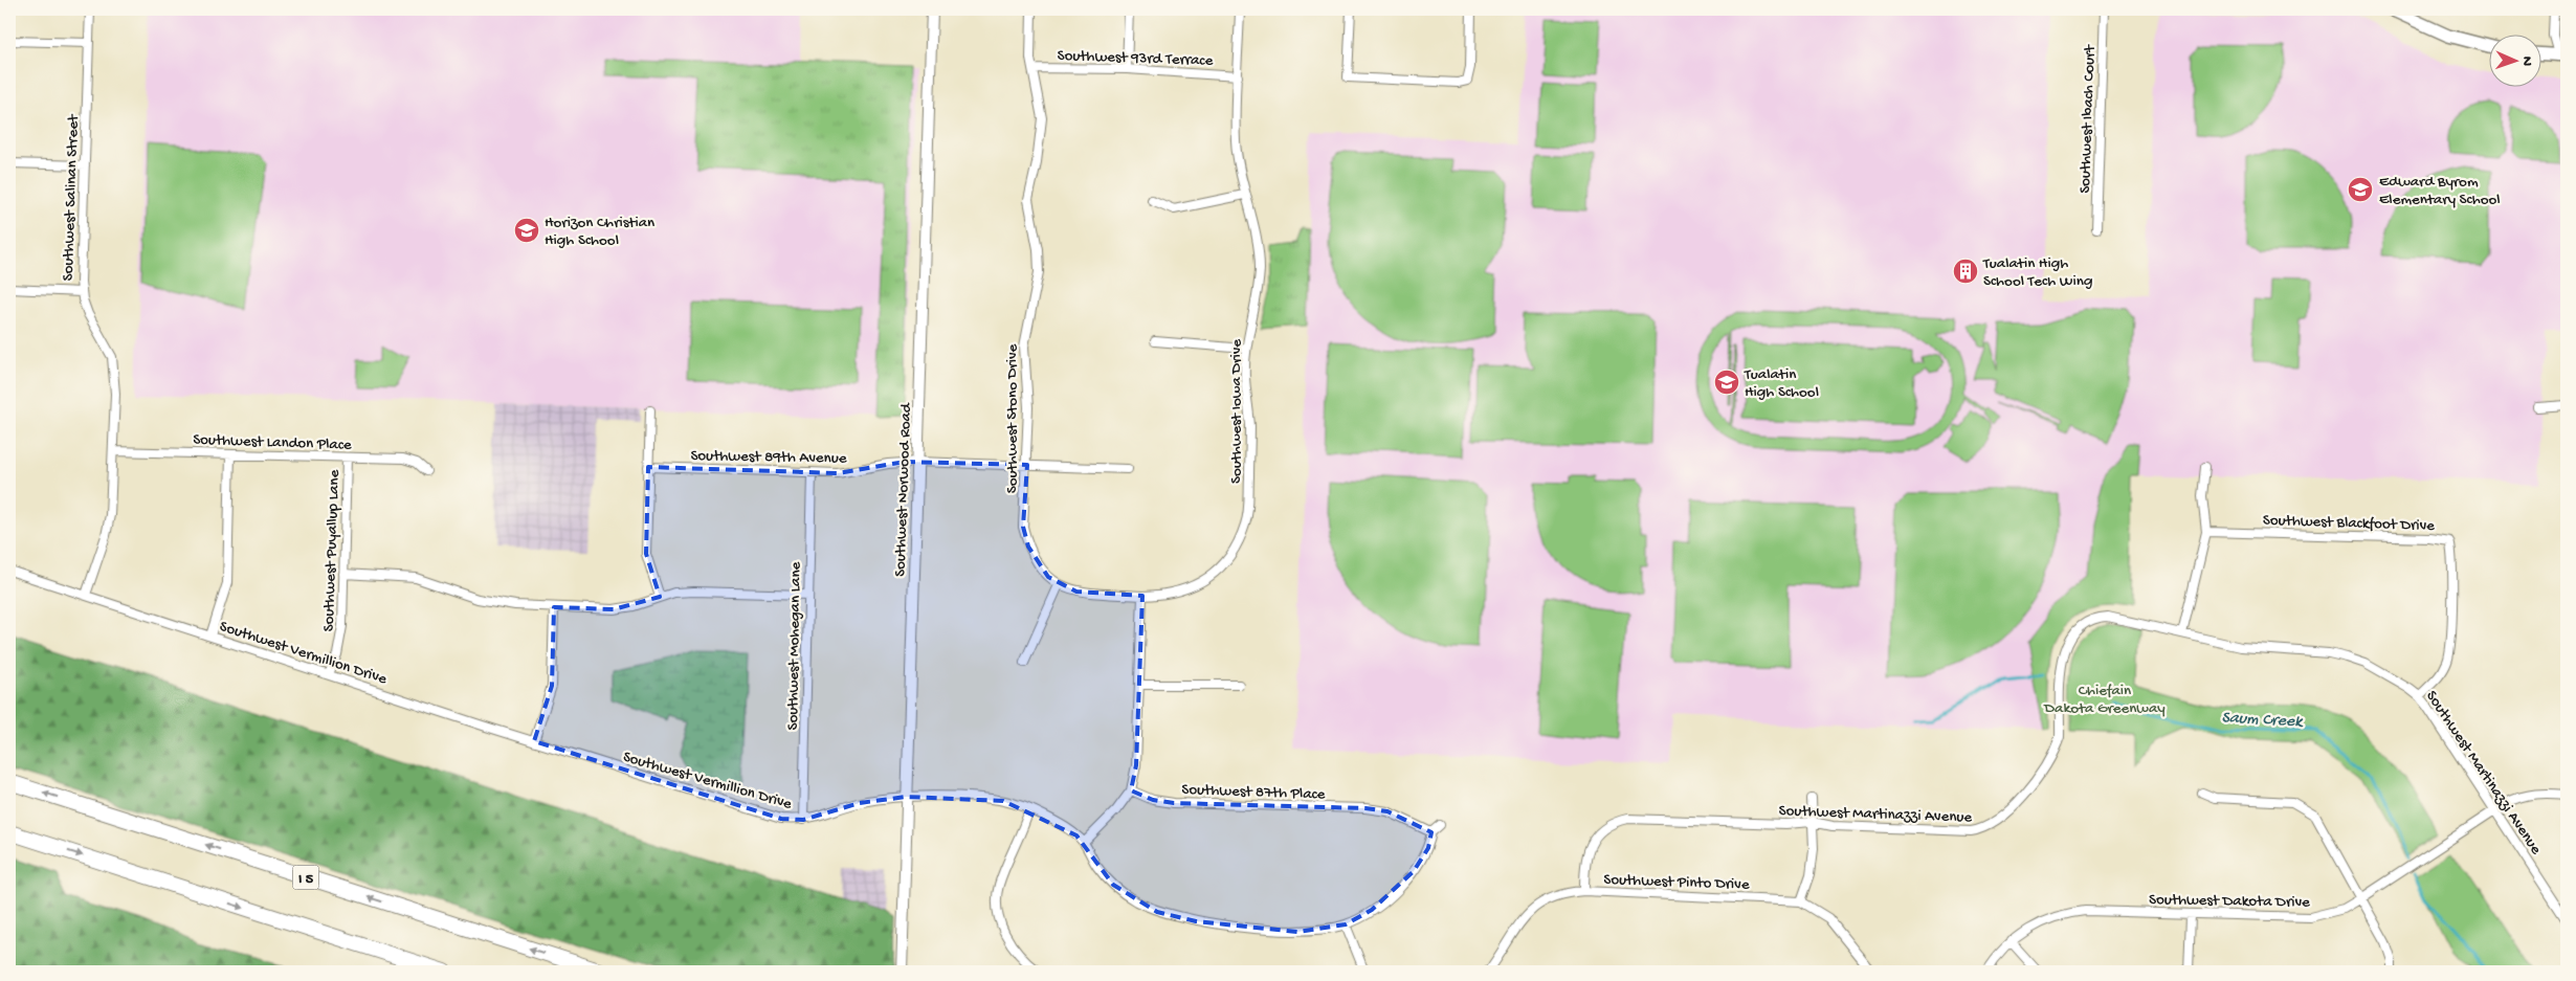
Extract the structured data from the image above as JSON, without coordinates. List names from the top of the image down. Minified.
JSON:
{"streets":{"highway":["I 5"],"street":["Southwest 93rd Terrace","Southwest Ibach Court","Southwest Salinan Street","Southwest Iowa Drive","Southwest Stono Drive","Southwest Landon Place","Southwest 89th Avenue","Southwest Norwood Road","Southwest Blackfoot Drive","Southwest Puyallup Lane","Southwest Mohegan Lane","Southwest Vermillion Drive","Southwest Martinazzi Avenue","Southwest 87th Place","Southwest Pinto Drive","Southwest Dakota Drive"]},"crossings":[["Southwest 93rd Terrace","Southwest Iowa Drive"],["Southwest 93rd Terrace","Southwest Stono Drive"],["Southwest Salinan Street","Southwest Landon Place"],["Southwest Salinan Street","Southwest Vermillion Drive"],["Southwest Stono Drive","Southwest 89th Avenue"],["Southwest Landon Place","Southwest Puyallup Lane"],["Southwest 89th Avenue","Southwest Norwood Road"],["Southwest 89th Avenue","Southwest Mohegan Lane"],["Southwest Norwood Road","Southwest Vermillion Drive"],["Southwest Blackfoot Drive","Southwest Martinazzi Avenue"],["Southwest Puyallup Lane","Southwest Vermillion Drive"],["Southwest Mohegan Lane","Southwest Vermillion Drive"],["Southwest Vermillion Drive","Southwest 87th Place"],["Southwest Martinazzi Avenue","Southwest Pinto Drive"],["Southwest Martinazzi Avenue","Southwest Dakota Drive"]],"water":["Saum Creek"],"parks":["Chiefain Dakota Greenway"],"places":{"school or university":["Edward Byrom Elementary School","Horizon Christian High School","Tualatin High School"],"building":["Tualatin High School Tech Wing"]},"north":"right"}
